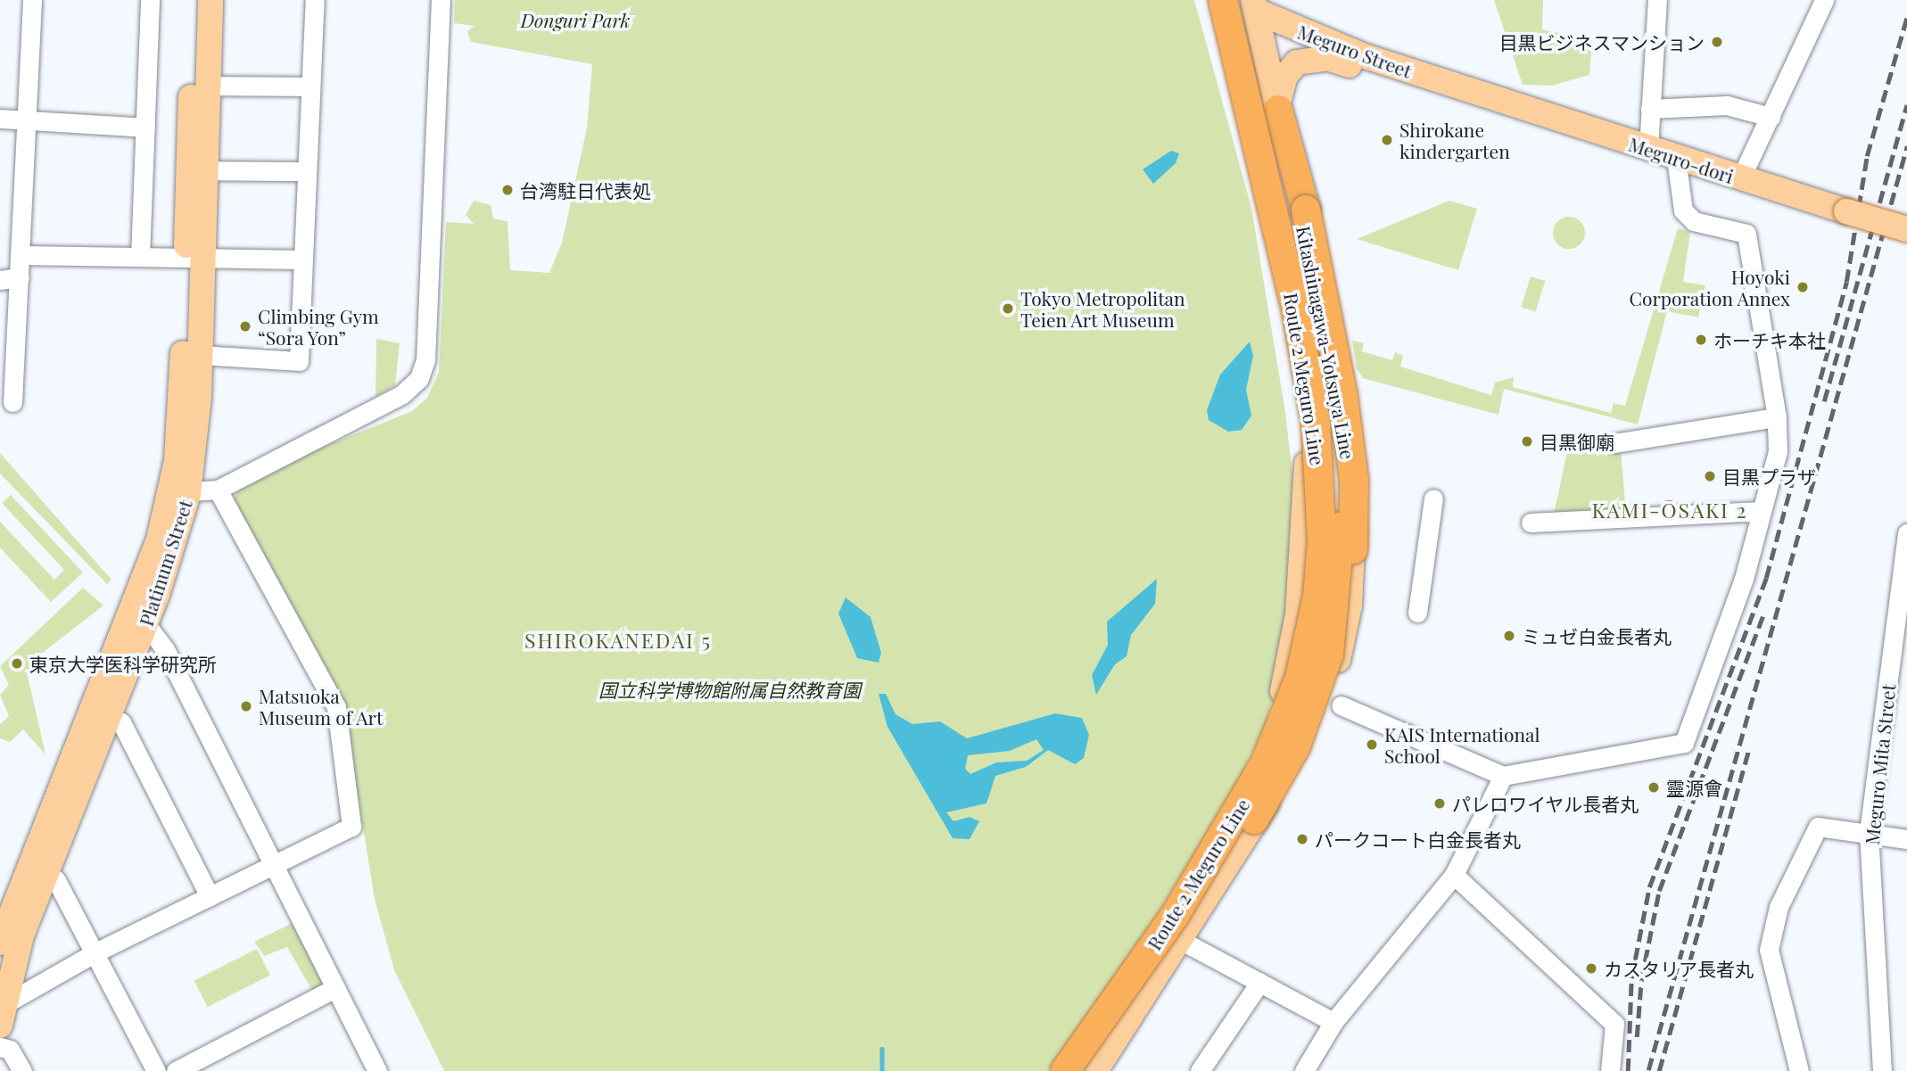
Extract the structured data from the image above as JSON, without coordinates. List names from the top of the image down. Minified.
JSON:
{"streets":{"highway":["Route 2 Meguro Line"],"main road":["Meguro Street","Meguro-dori","Kitashinagawa-Yotsuya Line","Platinum Street"],"street":["Meguro Mita Street"]},"crossings":[["Meguro Street","Meguro-dori"],["Meguro Street","Kitashinagawa-Yotsuya Line"],["Meguro Street","Route 2 Meguro Line"],["Kitashinagawa-Yotsuya Line","Route 2 Meguro Line"]],"districts":["KAMI-ŌSAKI 2","SHIROKANEDAI 5"],"parks":["Donguri Park","国立科学博物館附属自然教育園"],"places":["目黒ビジネスマンション","Shirokane kindergarten","台湾駐日代表処","Hoyoki Corporation Annex","Tokyo Metropolitan Teien Art Museum","Climbing Gym “Sora Yon”","ホーチキ本社","目黒御廟","目黒プラザ","ミュゼ白金長者丸","東京大学医科学研究所","Matsuoka Museum of Art","KAIS International School","靈源會","パレロワイヤル長者丸","パークコート白金長者丸","カスタリア長者丸"]}
